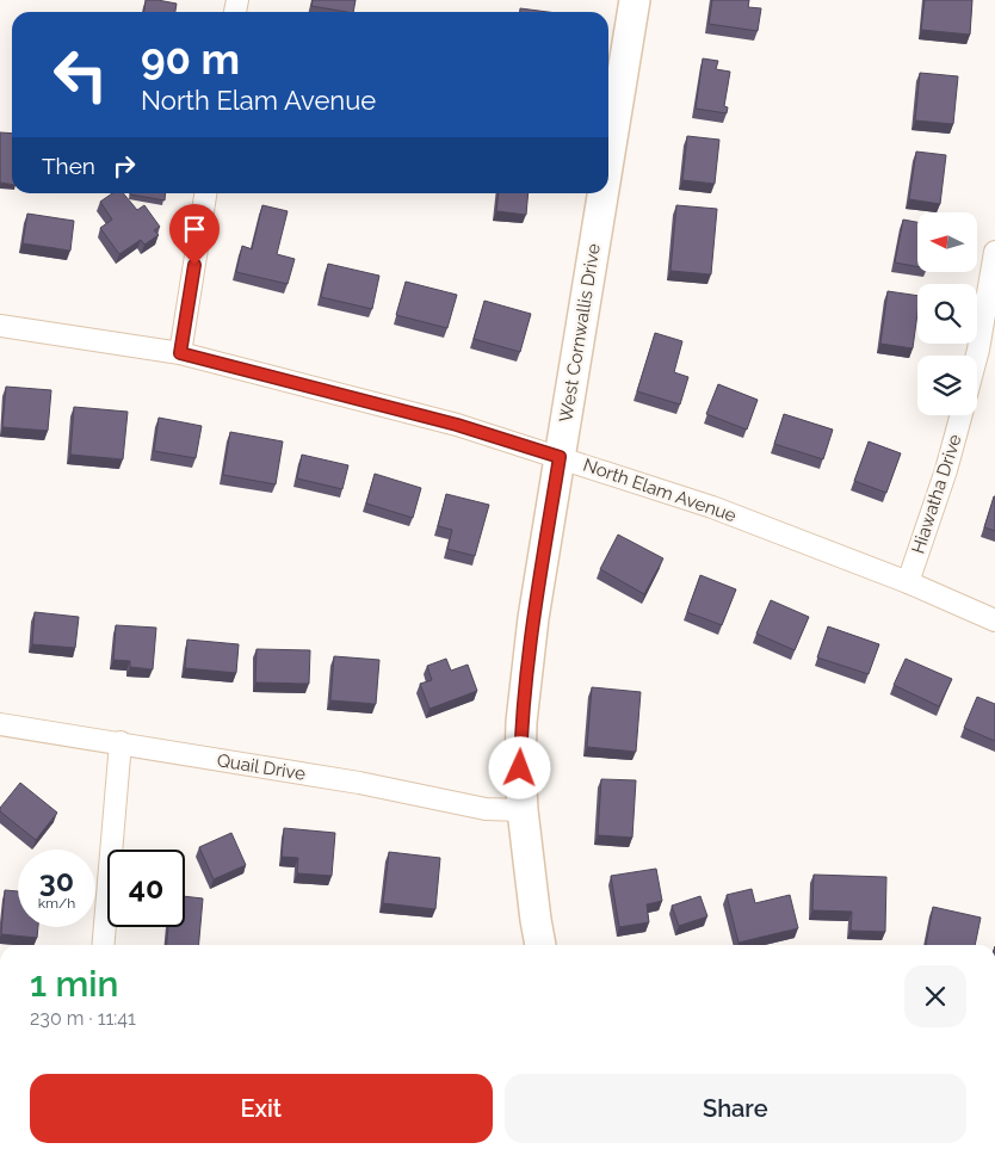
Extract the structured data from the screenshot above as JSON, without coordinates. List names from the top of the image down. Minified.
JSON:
{"streets":{"street":["West Cornwallis Drive","North Elam Avenue","Hiawatha Drive","Quail Drive"]},"crossings":[["West Cornwallis Drive","North Elam Avenue"],["West Cornwallis Drive","Quail Drive"],["North Elam Avenue","Hiawatha Drive"]],"north":"left","page":{"turn":["90 m","North Elam Avenue"],"then":"Then","speed":"30 km/h","limit":"40","heading":["1 min","230 m · 11:41"],"buttons":["Exit","Share"]}}
